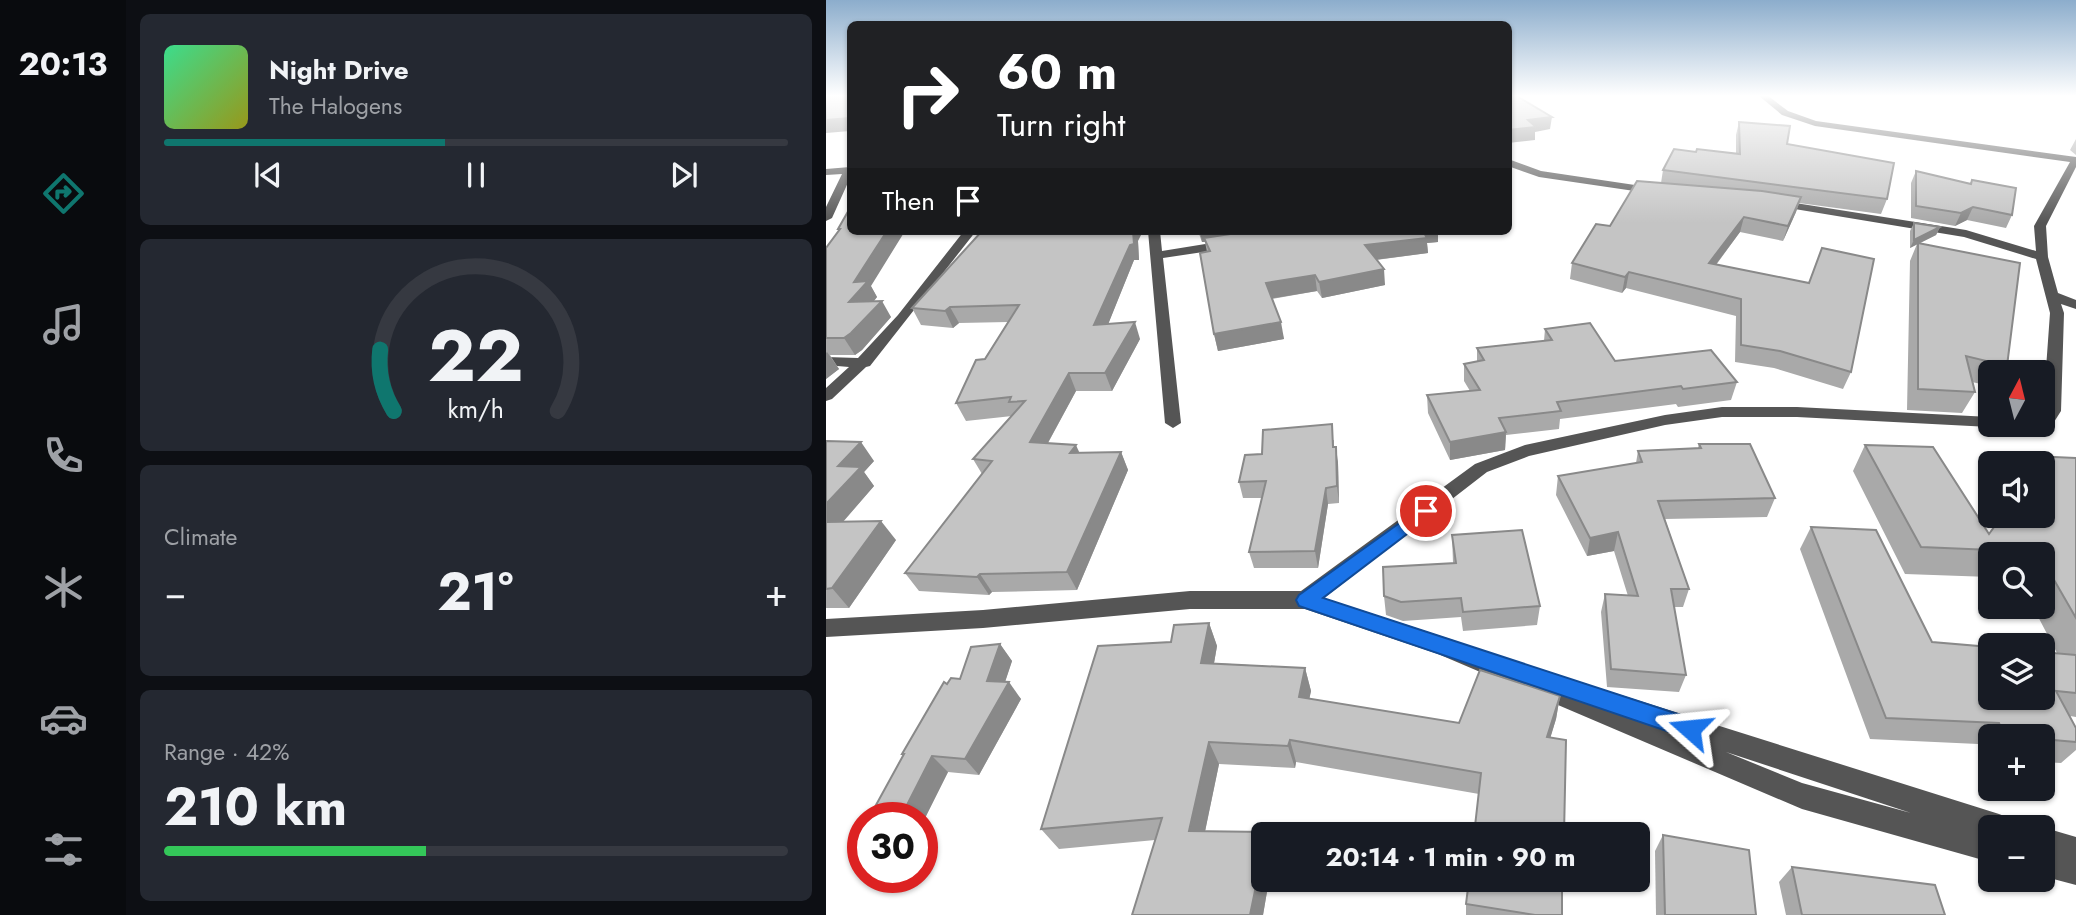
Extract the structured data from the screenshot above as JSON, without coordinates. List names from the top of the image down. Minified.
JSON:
{"north":"top","page":{"tabs":"20:13","turn":["60 m","Turn right"],"song":["Night Drive","The Halogens"],"then":"Then","map_buttons":["+","−"],"tile":["Climate",["Range · 42%","210 km"]],"heat":["−","21°","+"],"limit":"30","trip":"20:14 · 1 min · 90 m","gauge":["22","km/h"]}}
